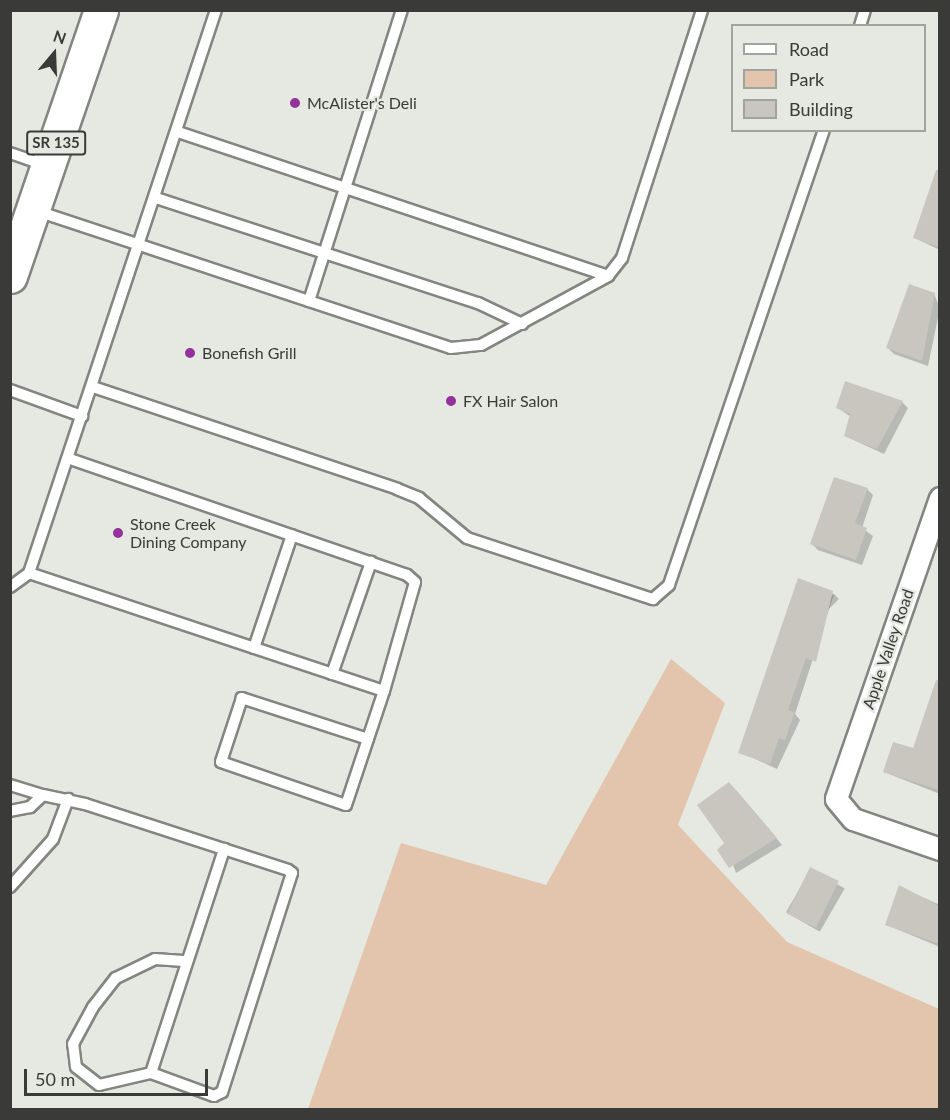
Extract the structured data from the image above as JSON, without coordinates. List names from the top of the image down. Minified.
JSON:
{"streets":{"main road":["SR 135"],"street":["Apple Valley Road"]},"places":["McAlister's Deli","Bonefish Grill","FX Hair Salon","Stone Creek Dining Company"],"legend":["Road","Park","Building"],"scale_bar":"50 m","north":"top"}
